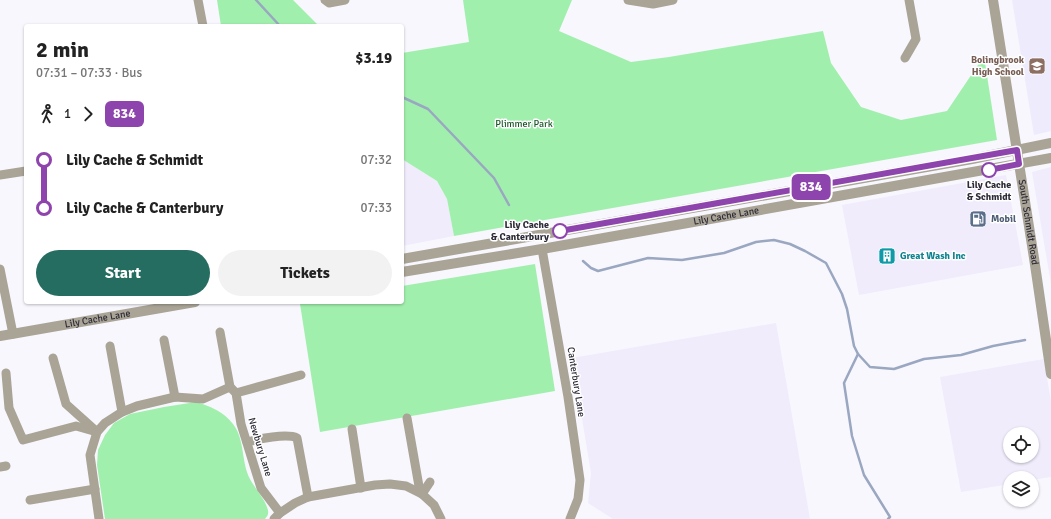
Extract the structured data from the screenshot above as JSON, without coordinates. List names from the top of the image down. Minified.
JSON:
{"streets":{"street":["Lily Cache Lane","South Schmidt Road","Canterbury Lane","Newbury Lane"]},"crossings":[["Lily Cache Lane","South Schmidt Road"],["Lily Cache Lane","Canterbury Lane"]],"parks":["Plimmer Park"],"places":{"school or university":["Bolingbrook High School"],"other":["Lily Cache & Schmidt","Lily Cache & Canterbury"],"fuel station":["Mobil"],"building":["Great Wash Inc"]},"lines":["bus line 834"],"page":{"on_map":"834","heading":["2 min","07:31 – 07:33 · Bus","$3.19"],"legs":["1","834"],"list":[{"name":"Lily Cache & Schmidt","value":"07:32"},{"name":"Lily Cache & Canterbury","value":"07:33"}],"buttons":["Start","Tickets"]}}
